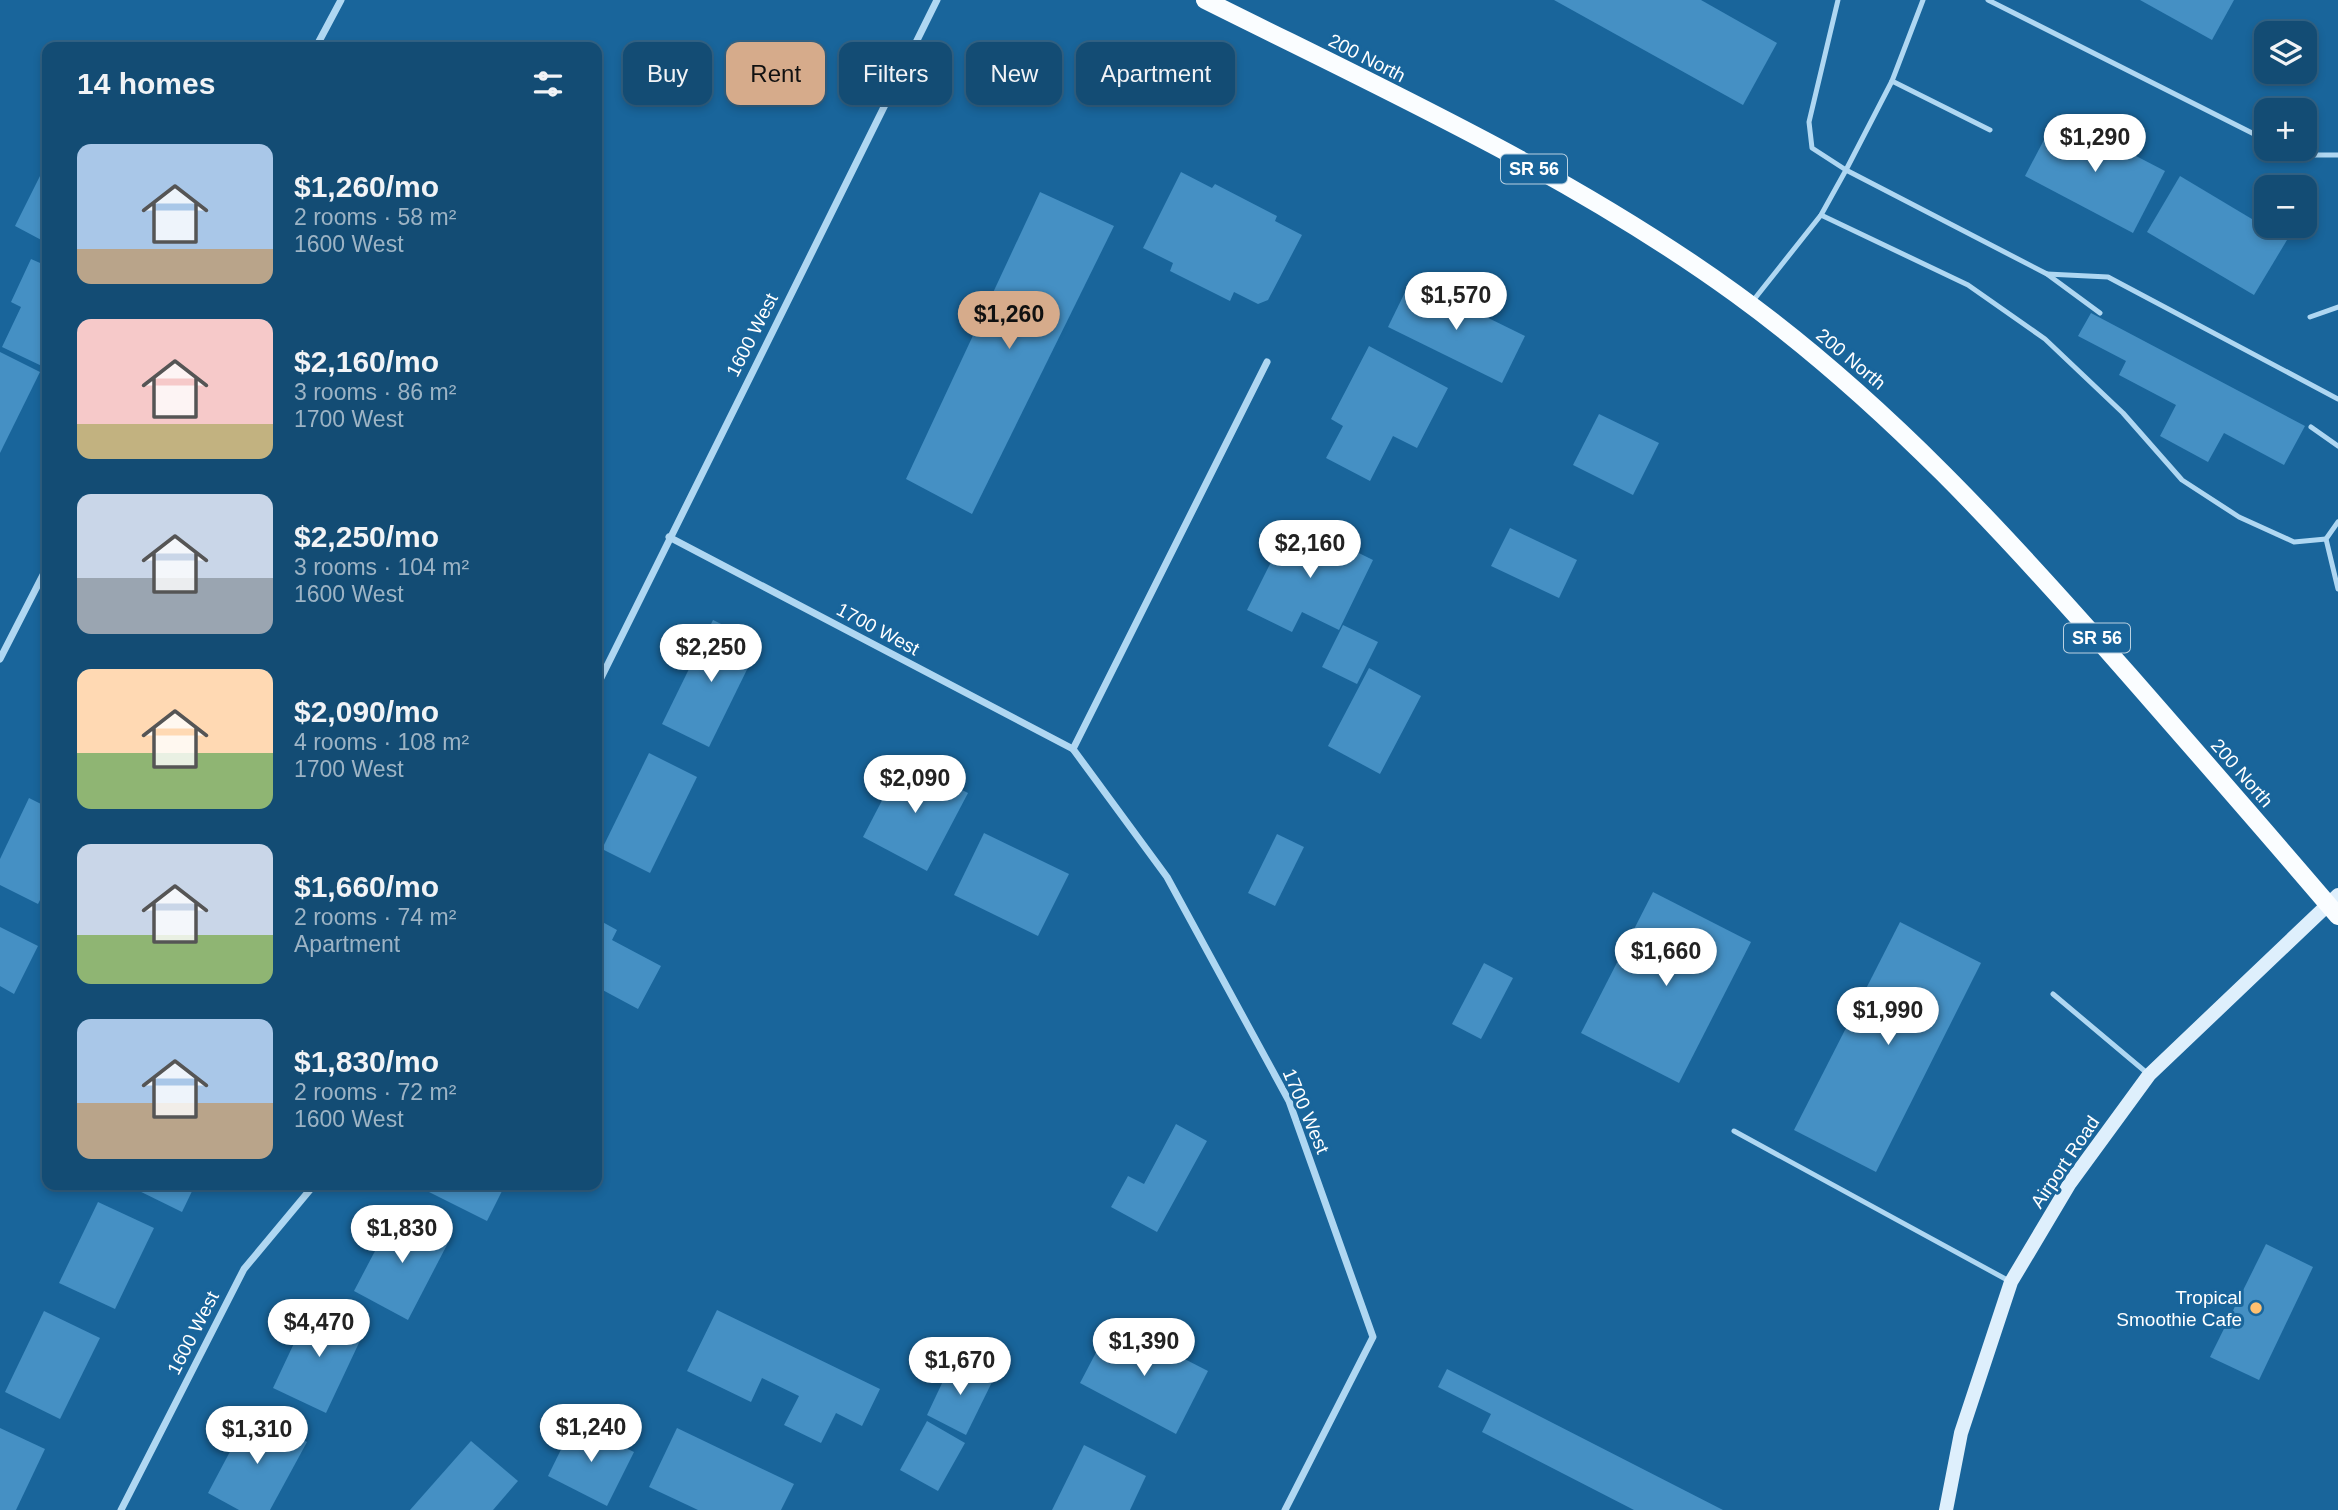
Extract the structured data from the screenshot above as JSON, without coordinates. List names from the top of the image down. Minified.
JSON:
{"streets":{"main road":["200 North","SR 56"],"street":["1600 West","1700 West","Airport Road"]},"crossings":[["200 North","Airport Road"],["1600 West","1700 West"]],"places":["Tropical Smoothie Cafe"],"page":{"map_buttons":["+","−"],"chip":["Buy","Rent","Filters","New","Apartment"],"heading":"14 homes","price":["$1,290","$1,570","$1,260","$2,160","$2,250","$2,090","$1,660","$1,990","$1,830","$4,470","$1,390","$1,670","$1,240","$1,310"],"list":[{"name":"$1,260/mo","note":"2 rooms · 58 m² · 1600 West"},{"name":"$2,160/mo","note":"3 rooms · 86 m² · 1700 West"},{"name":"$2,250/mo","note":"3 rooms · 104 m² · 1600 West"},{"name":"$2,090/mo","note":"4 rooms · 108 m² · 1700 West"},{"name":"$1,660/mo","note":"2 rooms · 74 m² · Apartment"},{"name":"$1,830/mo","note":"2 rooms · 72 m² · 1600 West"}]}}
